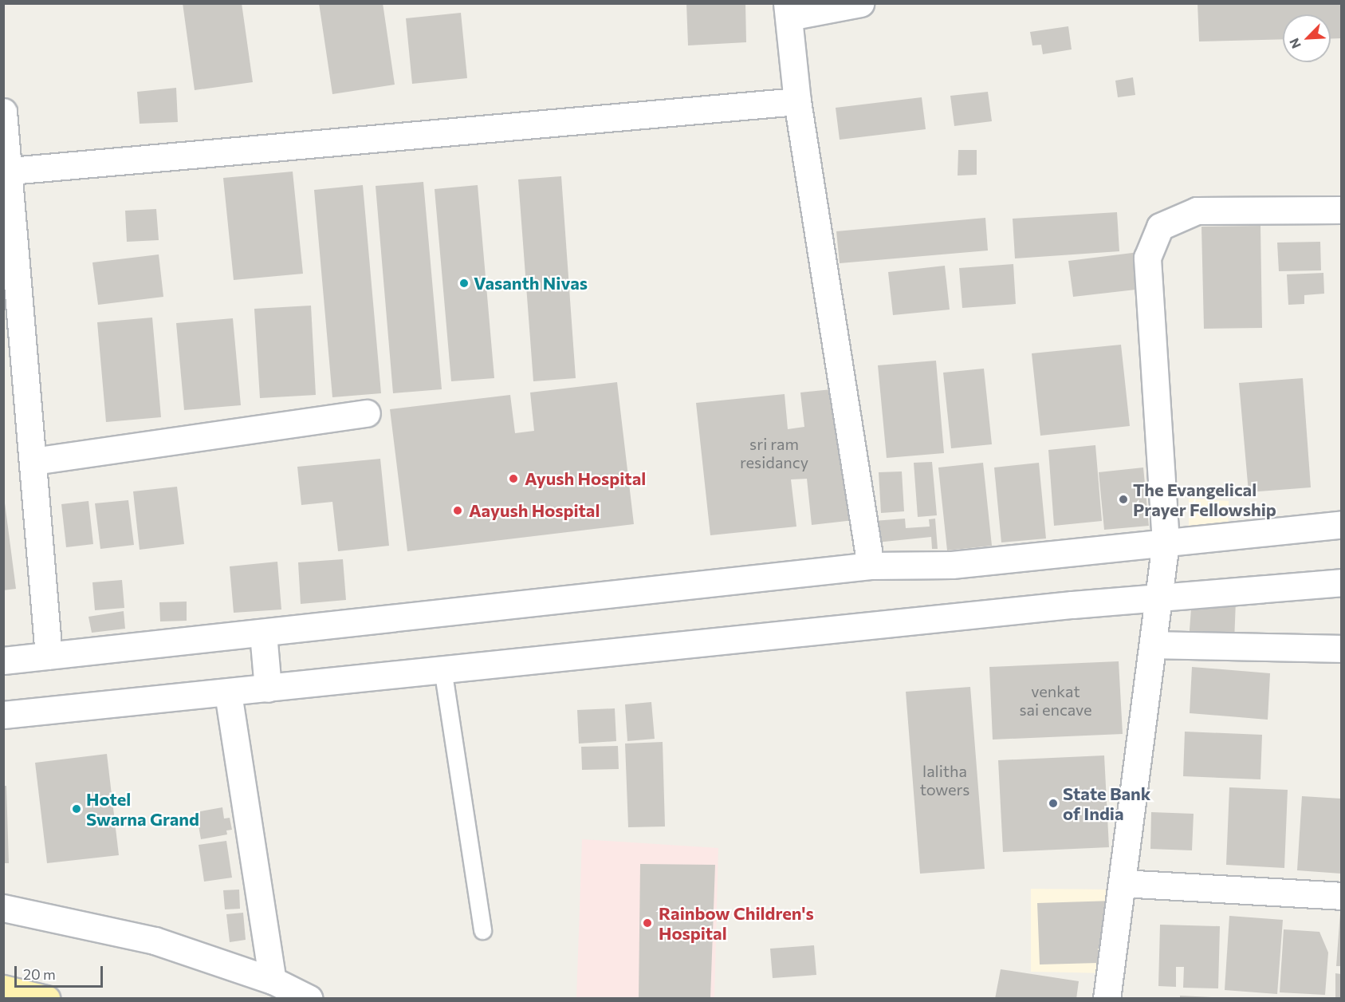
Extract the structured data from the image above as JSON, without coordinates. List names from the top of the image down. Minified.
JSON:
{"places":["Vasanth Nivas","Ayush Hospital","The Evangelical Prayer Fellowship","Aayush Hospital","State Bank of India","Hotel Swarna Grand","Rainbow Children's Hospital"],"house_numbers":["sri ram residancy","venkat sai encave","lalitha towers"],"scale_bar":"20 m","north":"bottom left"}
